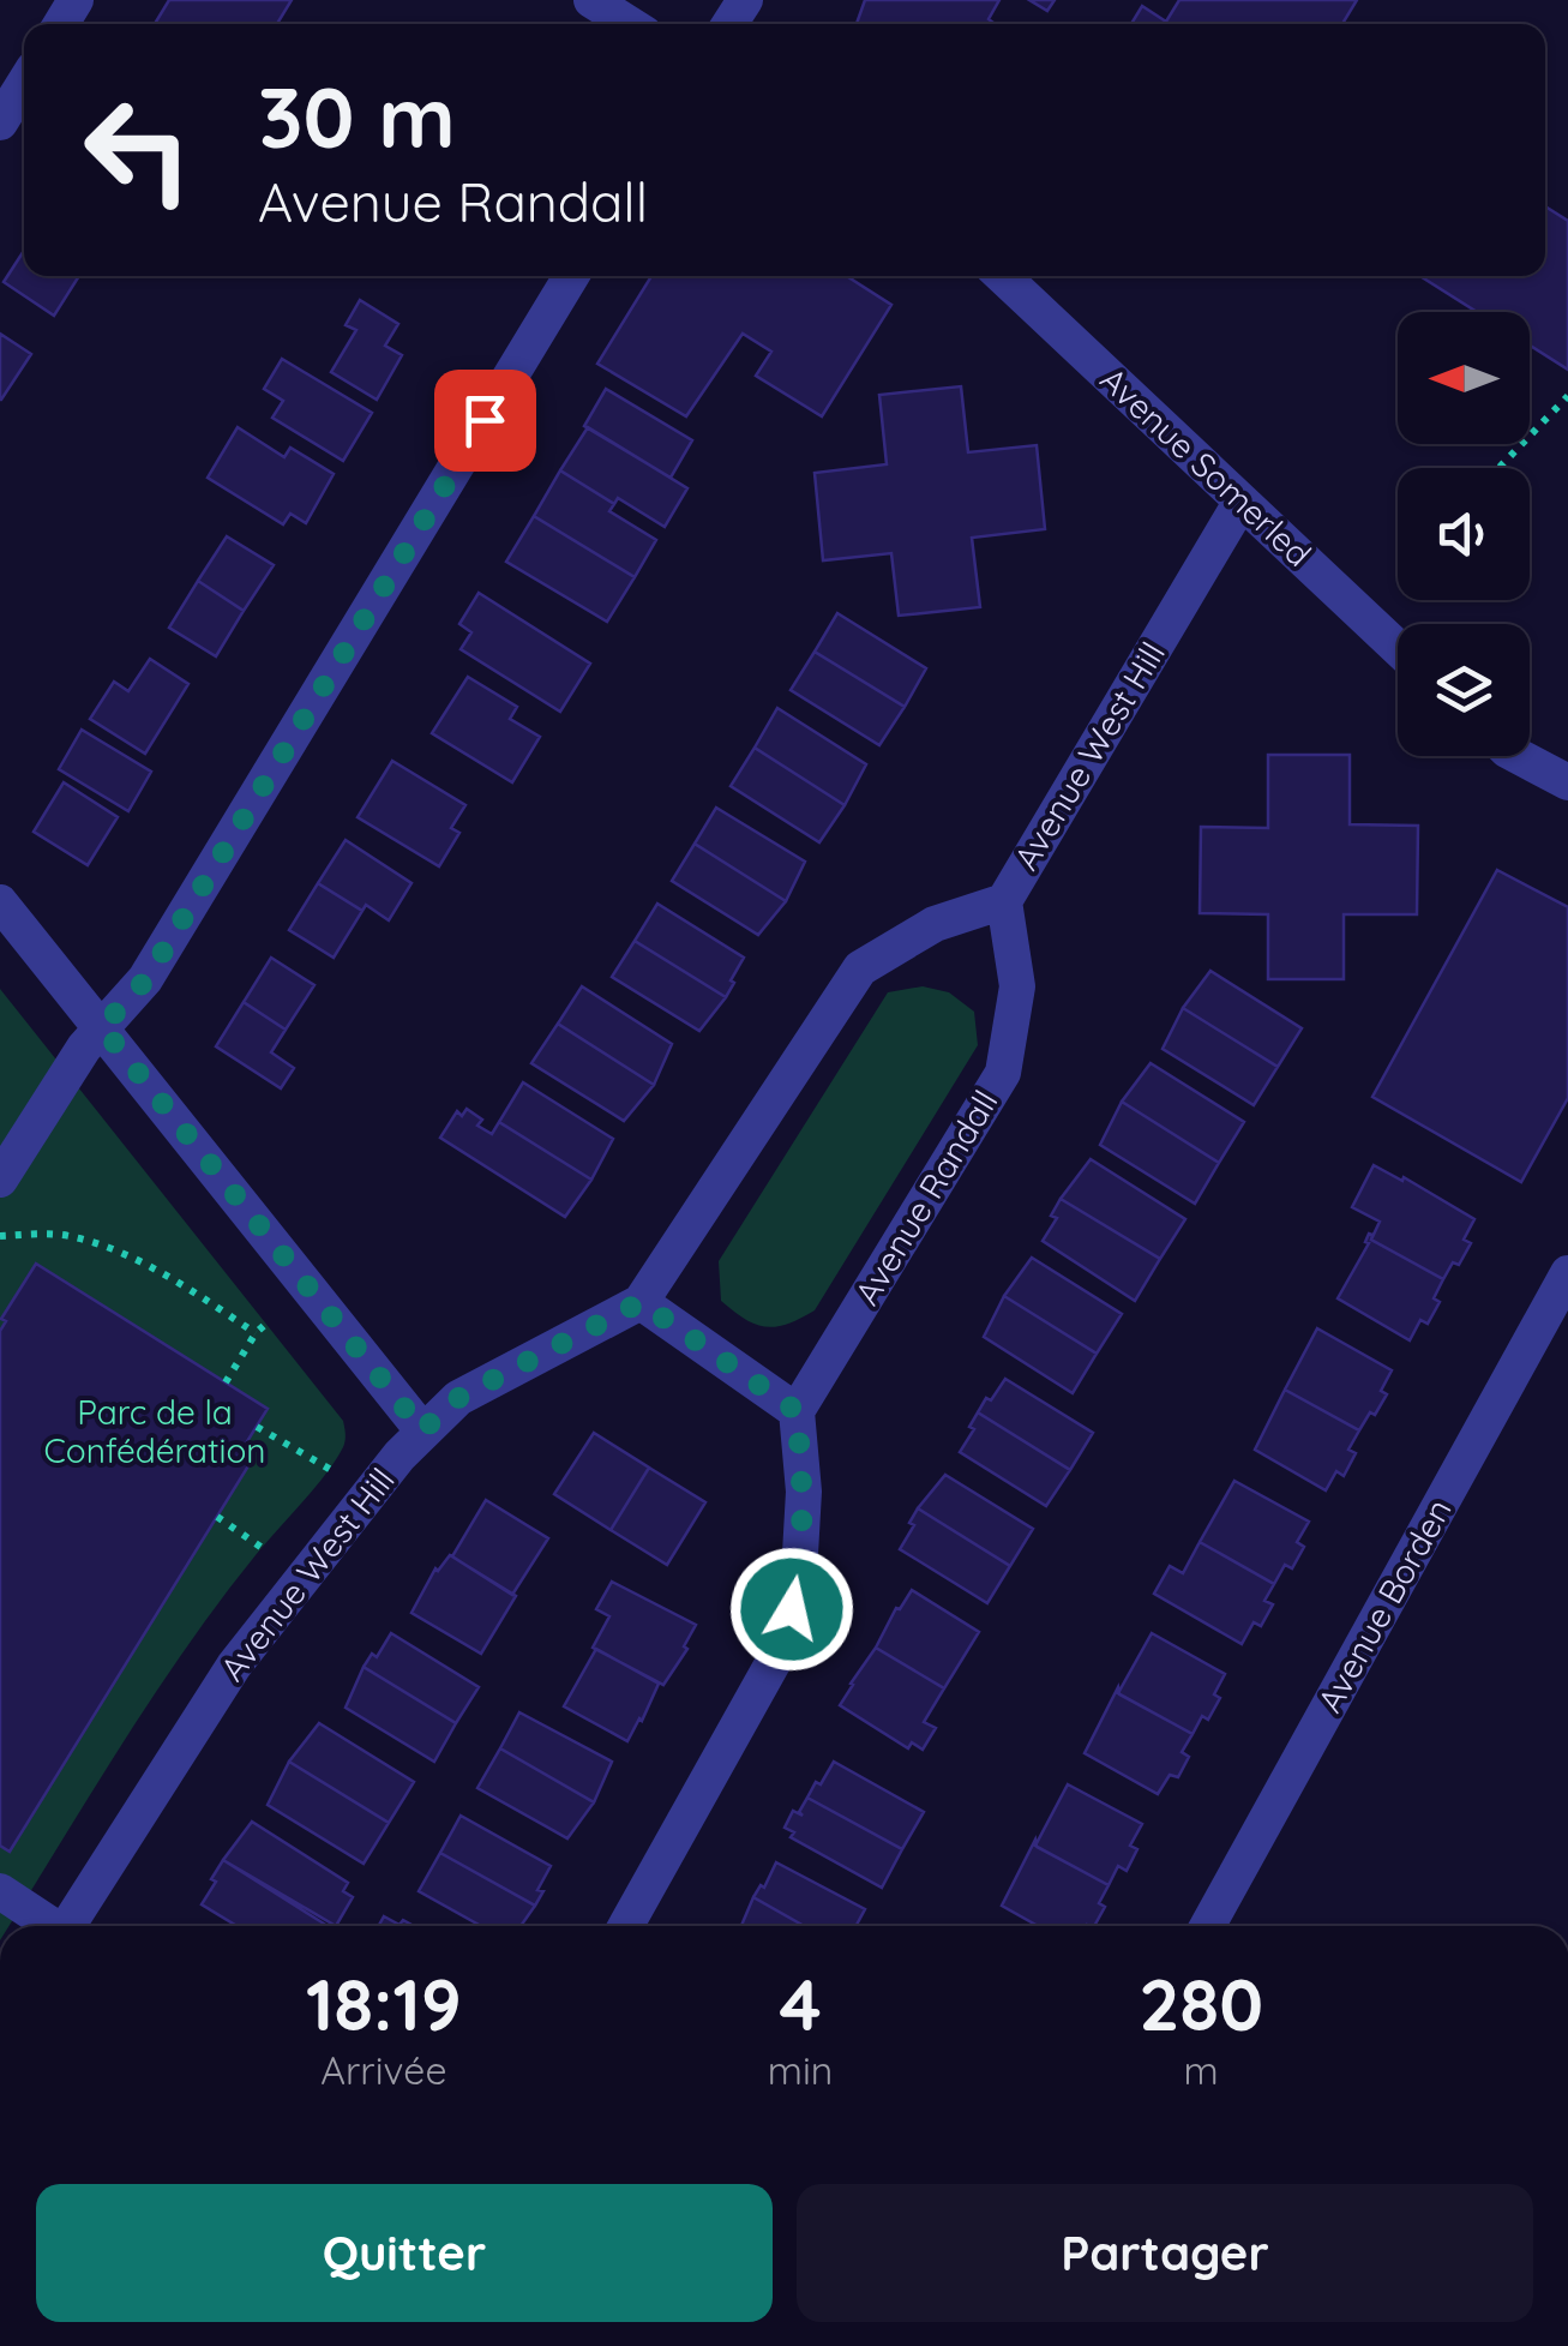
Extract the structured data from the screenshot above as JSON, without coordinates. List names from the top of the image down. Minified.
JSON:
{"streets":{"street":["Avenue Somerled","Avenue West Hill","Avenue Randall","Avenue Borden"]},"crossings":[["Avenue Somerled","Avenue West Hill"],["Avenue West Hill","Avenue Randall"]],"parks":["Parc de la Confédération"],"north":"left","page":{"turn":["30 m","Avenue Randall"],"eta":["18:19","Arrivée","4","min","280","m"],"buttons":["Quitter","Partager"]}}
